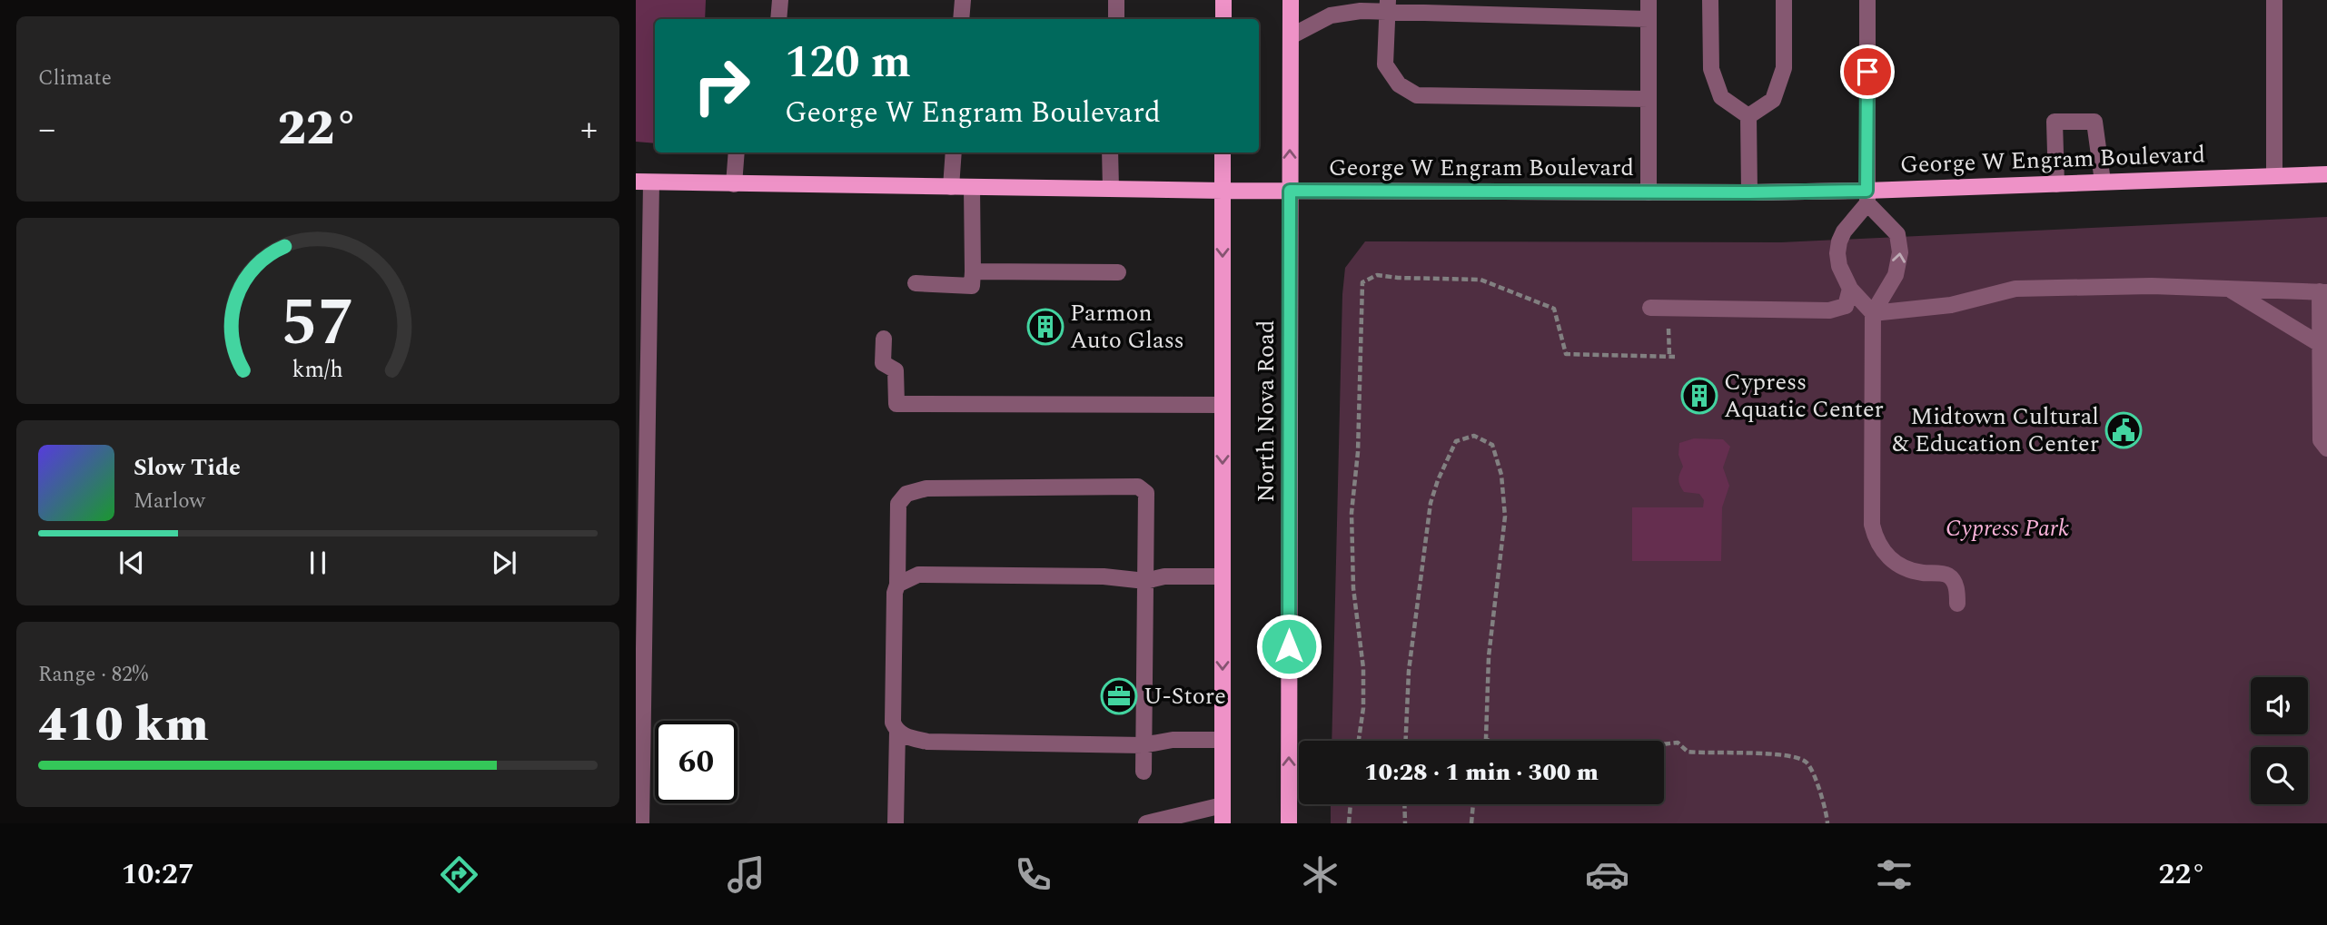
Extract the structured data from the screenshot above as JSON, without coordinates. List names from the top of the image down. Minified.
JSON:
{"streets":{"main road":["George W Engram Boulevard","North Nova Road"]},"crossings":[["George W Engram Boulevard","North Nova Road"]],"parks":["Cypress Park"],"places":{"building":["Parmon Auto Glass","Cypress Aquatic Center"],"public building":["Midtown Cultural & Education Center"],"office":["U-Store"]},"page":{"tile":["Climate",["Range · 82%","410 km"]],"turn":["120 m","George W Engram Boulevard"],"heat":["−","22°","+"],"song":["Slow Tide","Marlow"],"limit":"60","trip":"10:28 · 1 min · 300 m","tabs":["10:27","22°"],"gauge":["57","km/h"]}}
